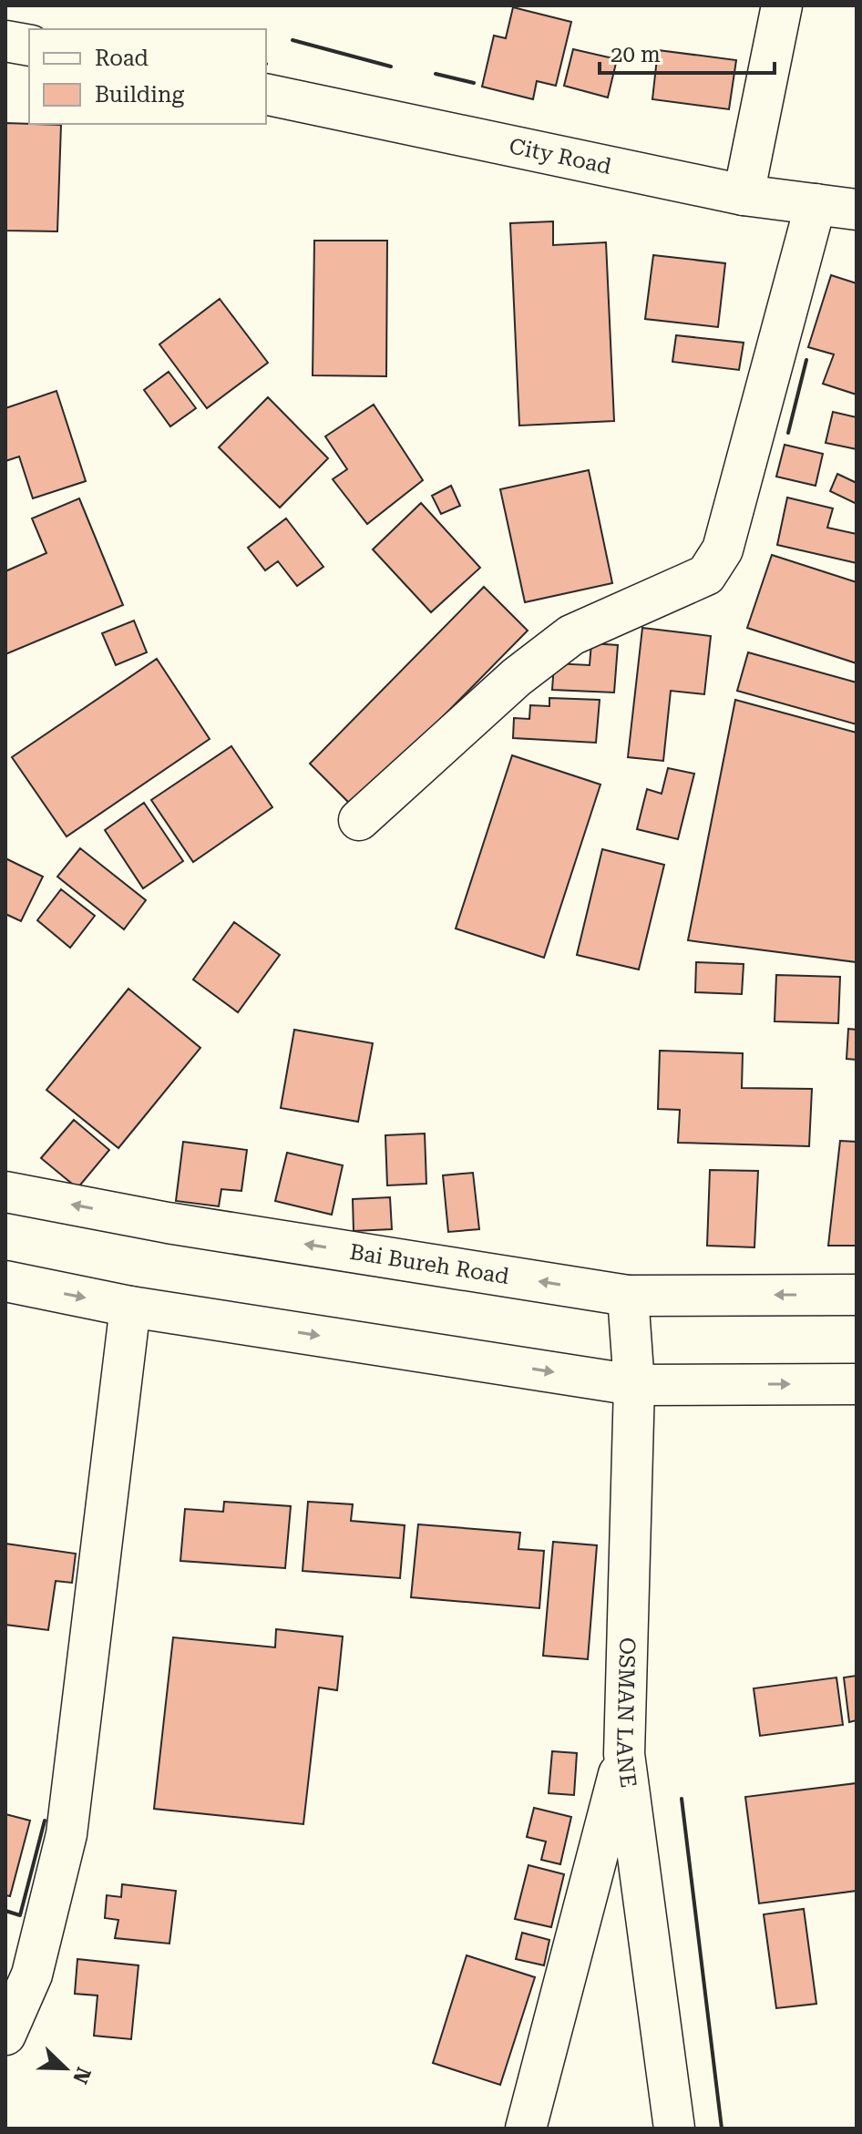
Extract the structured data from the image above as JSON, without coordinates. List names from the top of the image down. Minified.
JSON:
{"streets":{"main road":["City Road","Bai Bureh Road","OSMAN LANE"]},"crossings":[["Bai Bureh Road","OSMAN LANE"]],"legend":["Road","Building"],"scale_bar":"20 m","north":"bottom right"}
